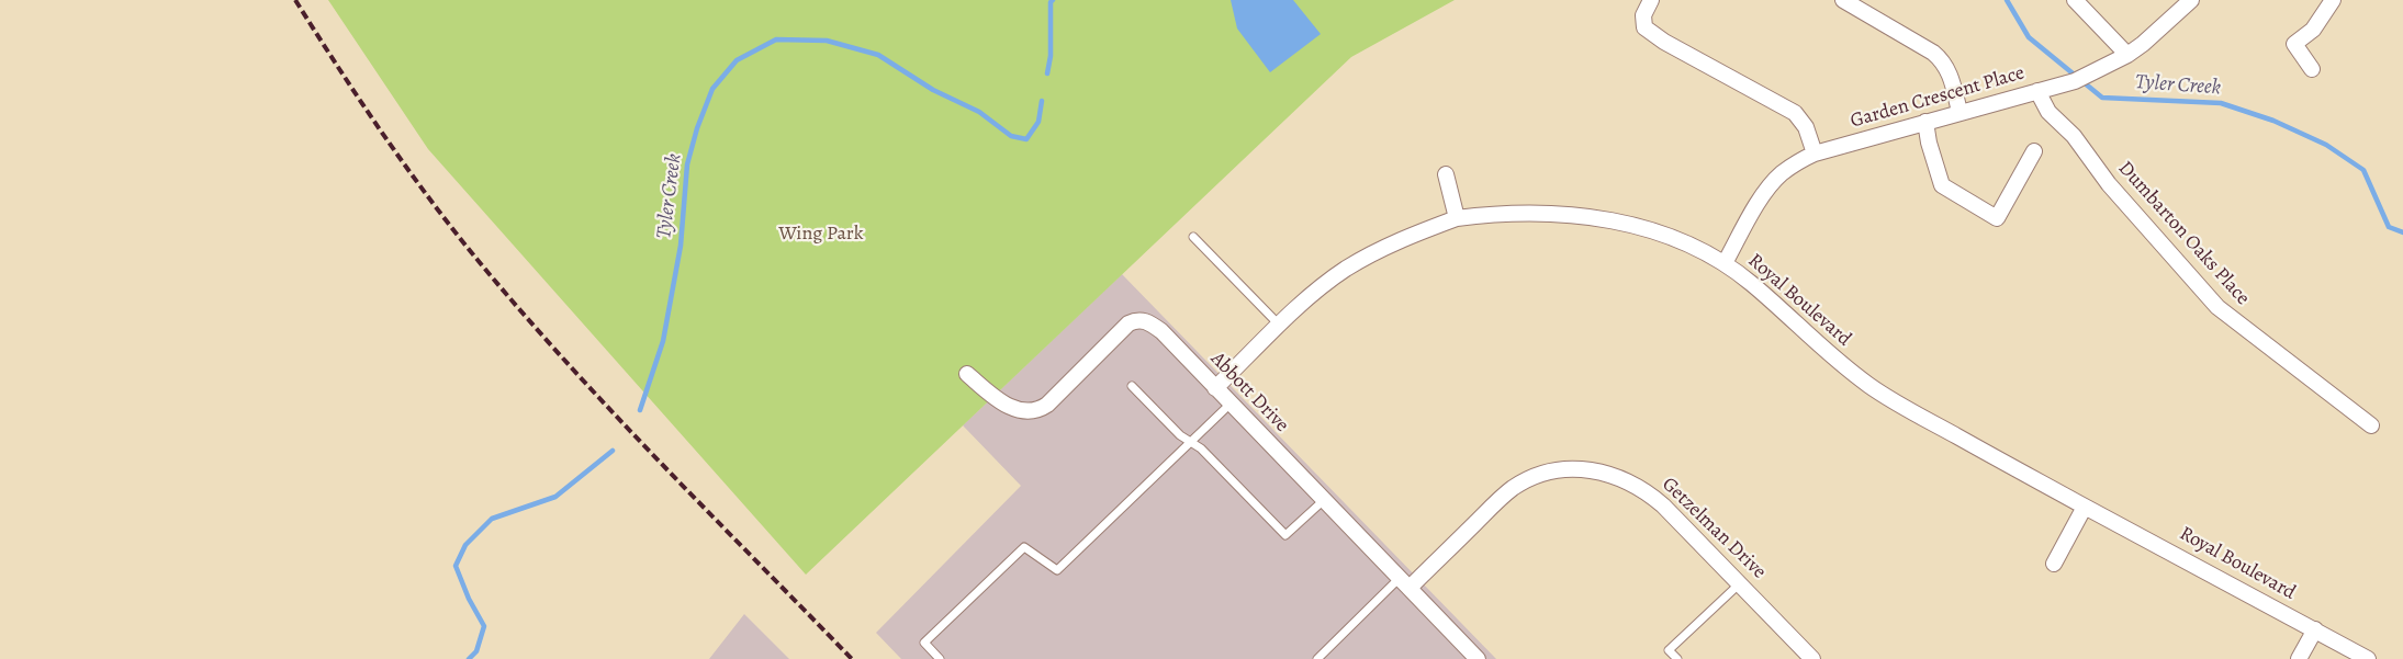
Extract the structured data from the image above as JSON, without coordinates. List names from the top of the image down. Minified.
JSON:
{"streets":{"street":["Garden Crescent Place","Dumbarton Oaks Place","Royal Boulevard","Abbott Drive","Getzelman Drive"]},"crossings":[["Garden Crescent Place","Dumbarton Oaks Place"],["Garden Crescent Place","Royal Boulevard"],["Royal Boulevard","Abbott Drive"],["Abbott Drive","Getzelman Drive"]],"water":["Tyler Creek"],"parks":["Wing Park"]}
